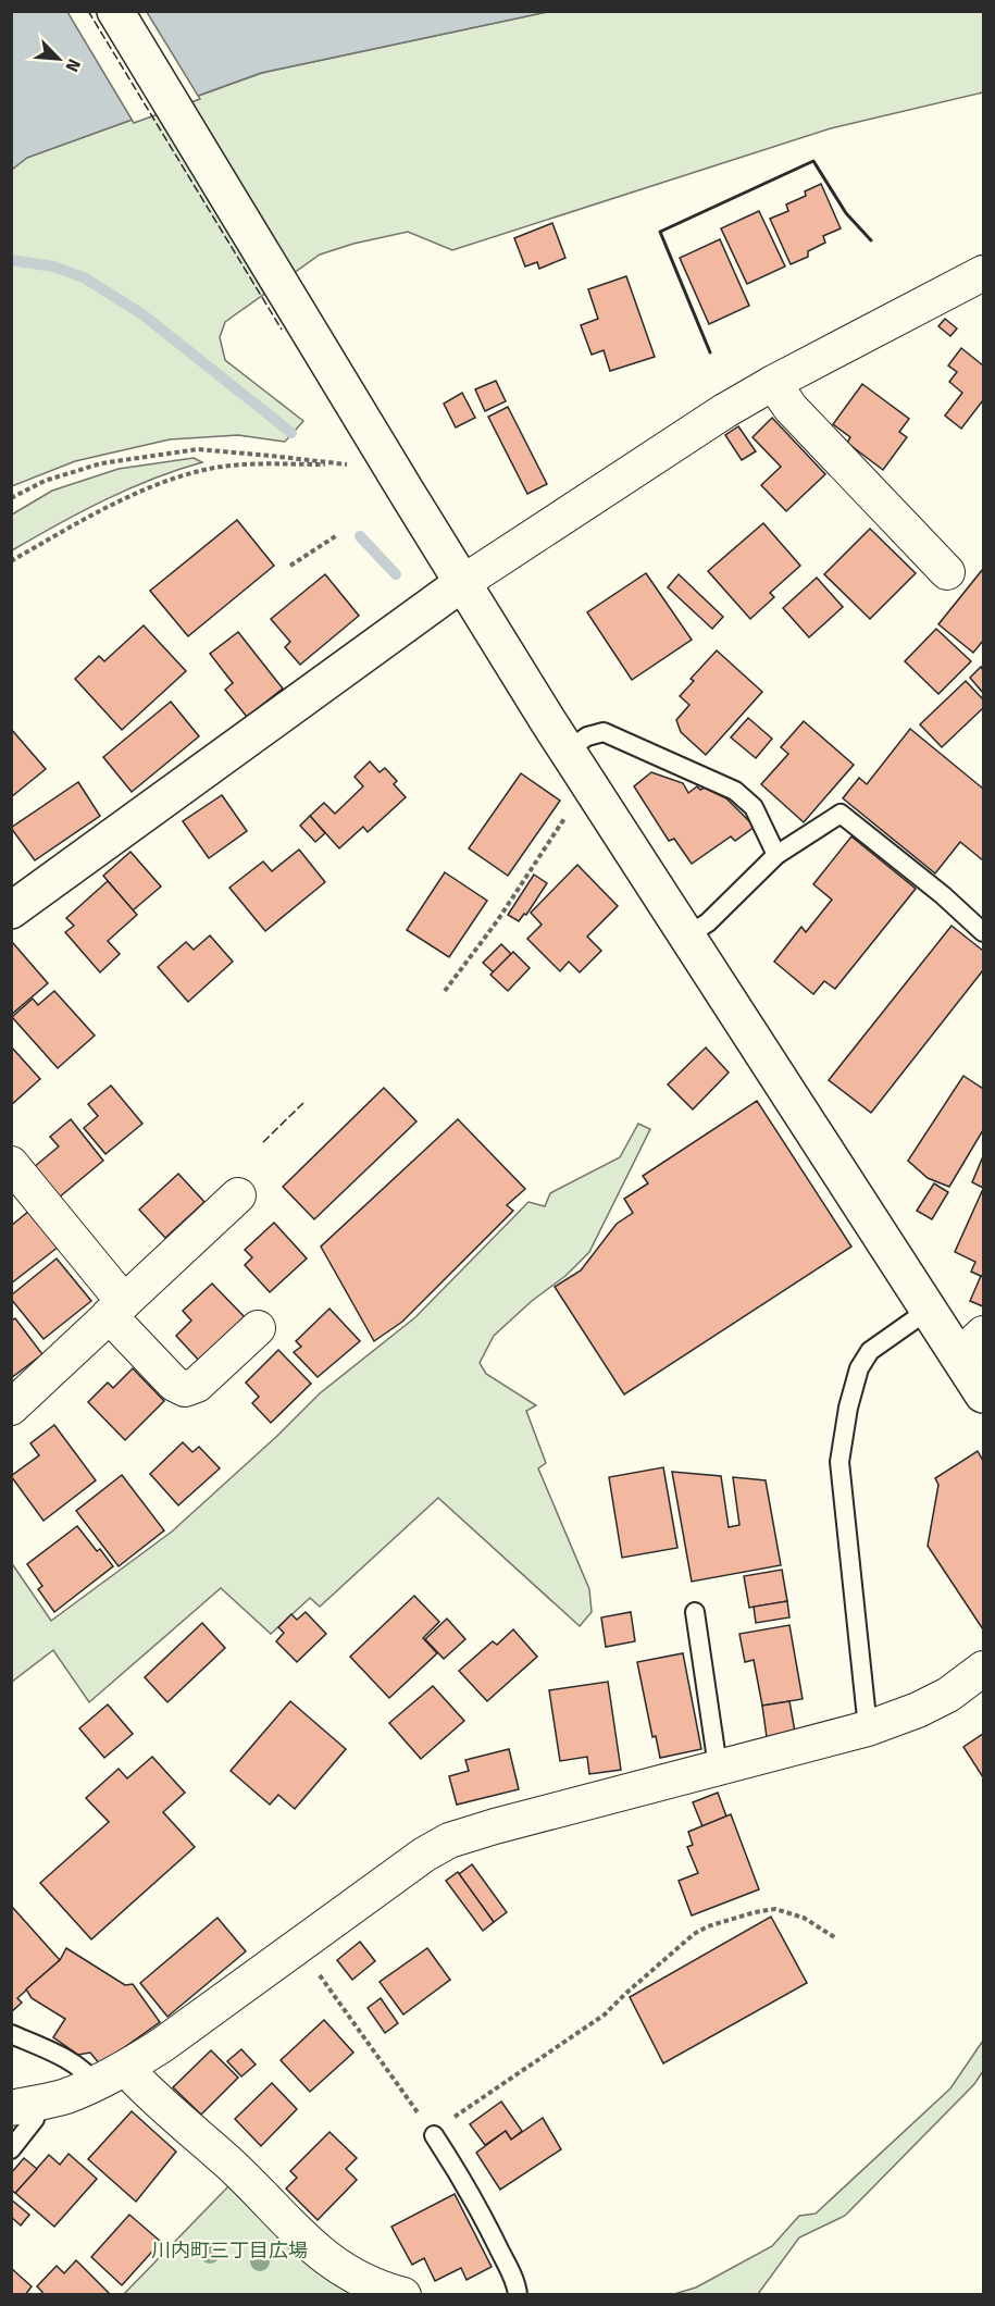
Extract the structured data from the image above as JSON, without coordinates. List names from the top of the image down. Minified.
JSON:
{"parks":["川内町三丁目広場"],"north":"bottom right"}
